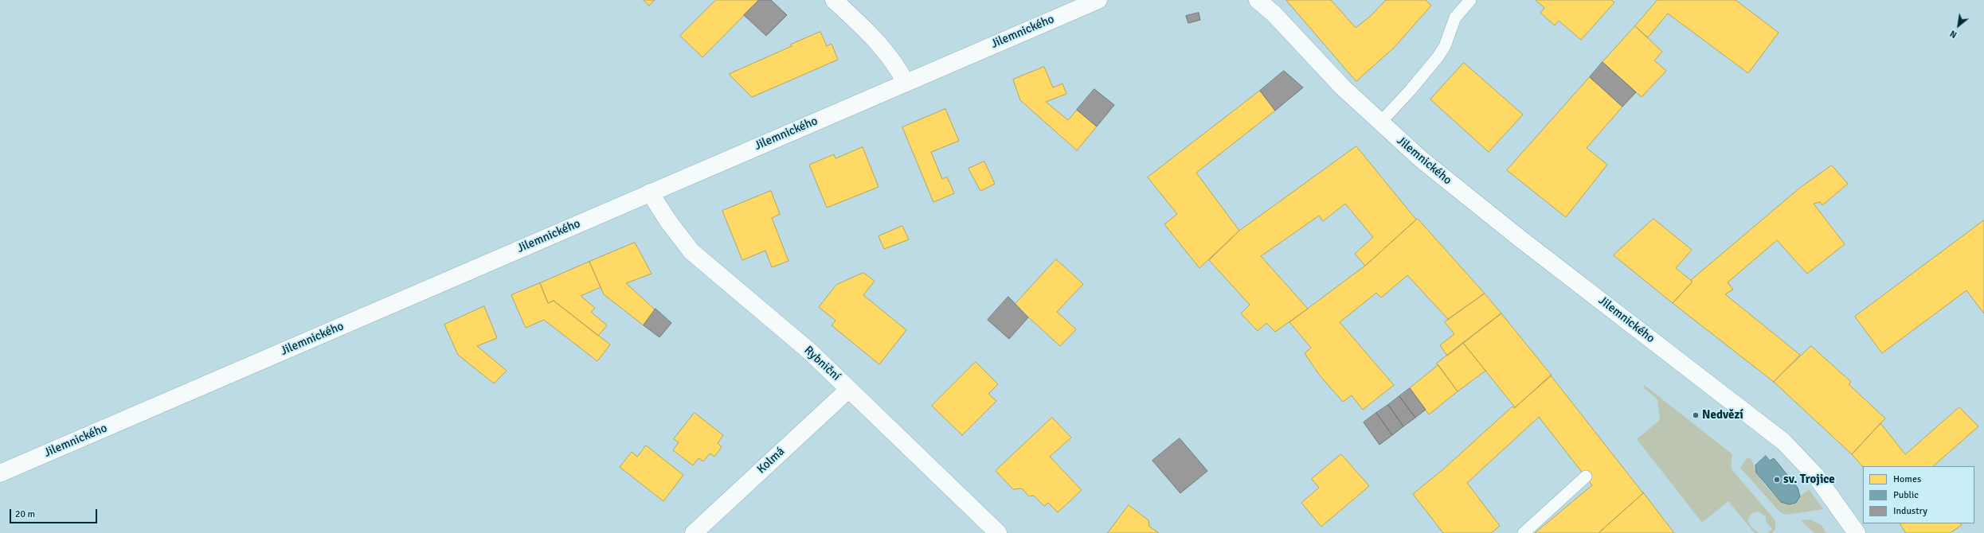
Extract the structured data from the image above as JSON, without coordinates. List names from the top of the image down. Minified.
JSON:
{"streets":{"main road":["Jilemnického","Rybniční","Kolmá"]},"crossings":[["Jilemnického","Rybniční"],["Rybniční","Kolmá"]],"places":["Nedvězí","sv. Trojice"],"legend":["Homes","Public","Industry"],"scale_bar":"20 m","north":"bottom left"}
